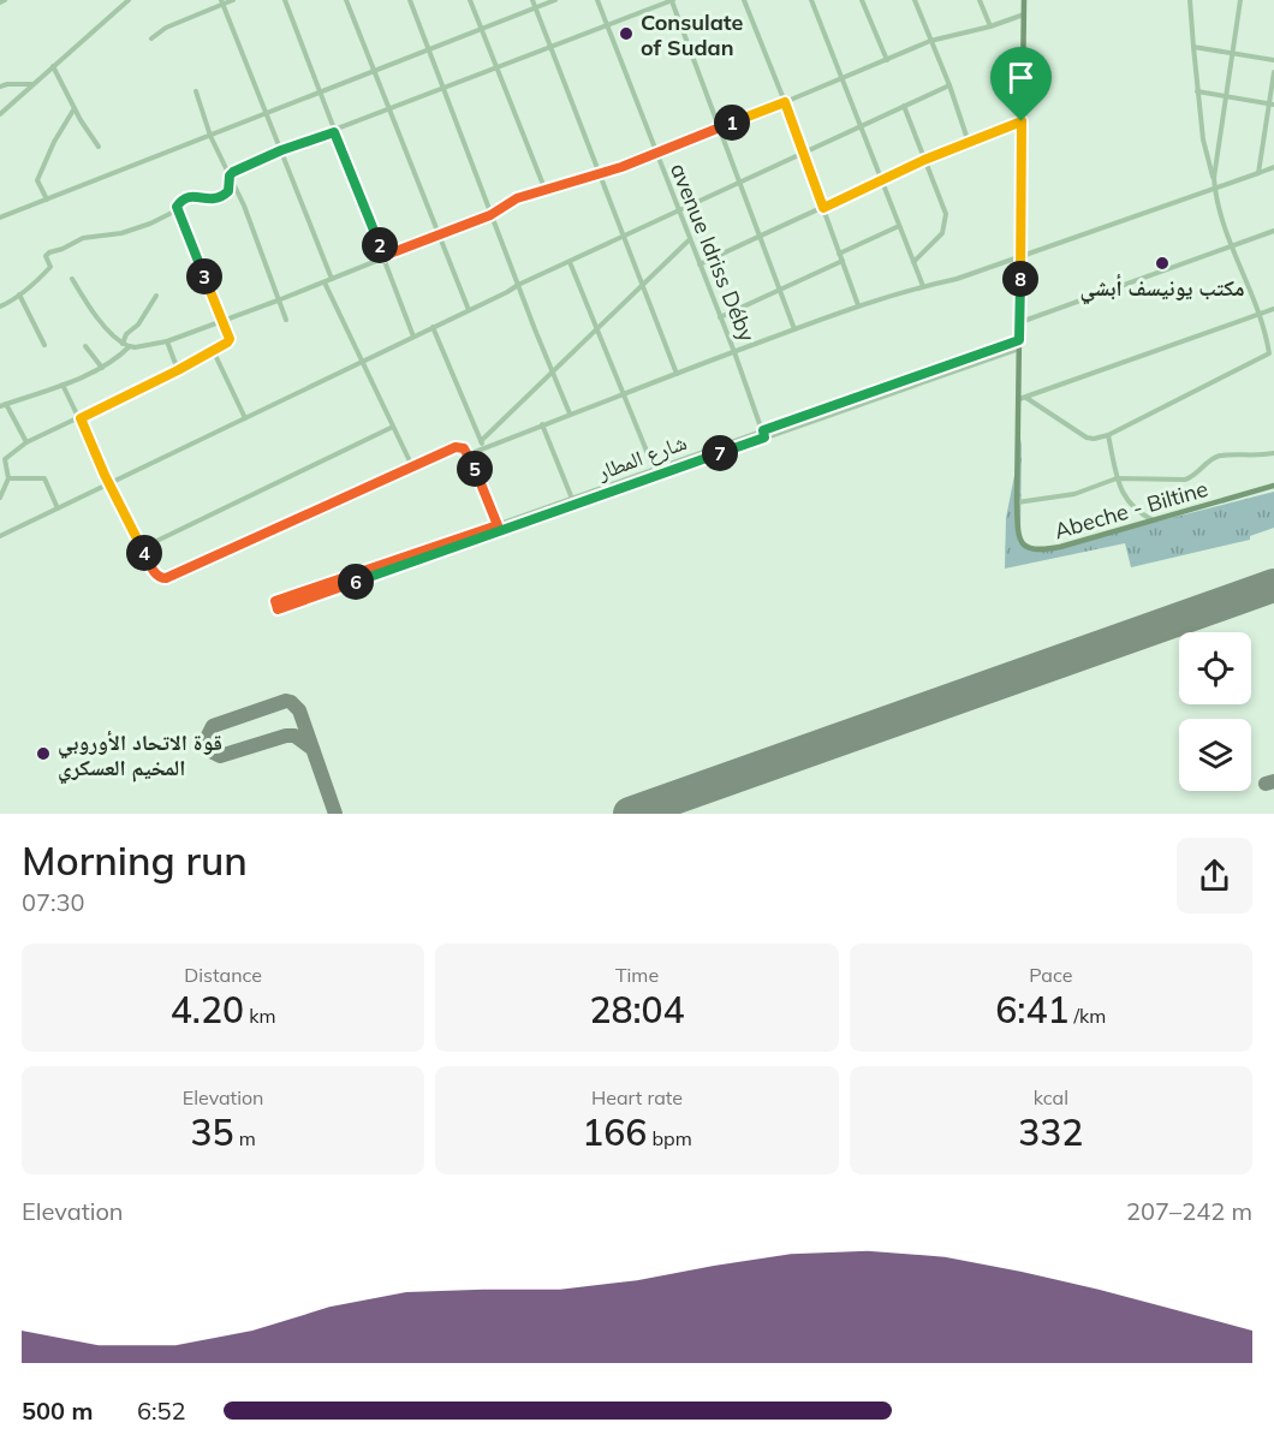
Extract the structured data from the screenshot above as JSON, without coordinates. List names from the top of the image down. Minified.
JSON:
{"streets":{"main road":["Abeche - Biltine"],"street":["avenue Idriss Déby","شارع المطار"]},"crossings":[["avenue Idriss Déby","شارع المطار"],["شارع المطار","Abeche - Biltine"]],"places":["Consulate of Sudan","مكتب يونيسف أبشي","قوة الاتحاد الأوروبي المخيم العسكري"],"page":{"pins":["1","2","3","8","7","5","4","6"],"heading":["Morning run","07:30"],"stats":[["Distance","4.20 km"],["Time","28:04"],["Pace","6:41 /km"],["Elevation","35 m"],["Heart rate","166 bpm"],["kcal","332"]],"chart":["Elevation","207–242 m"],"list":[{"name":"500 m","note":"6:52"}]}}
